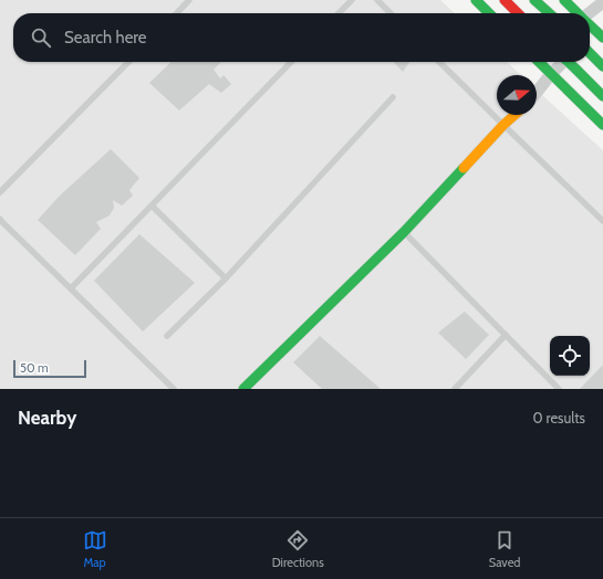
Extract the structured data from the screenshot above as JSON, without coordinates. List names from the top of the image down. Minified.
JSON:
{"scale_bar":"50 m","north":"right","page":{"search":"Search here","scale":"50 m","heading":["Nearby","0 results"],"nav":["Map","Directions","Saved"]}}
